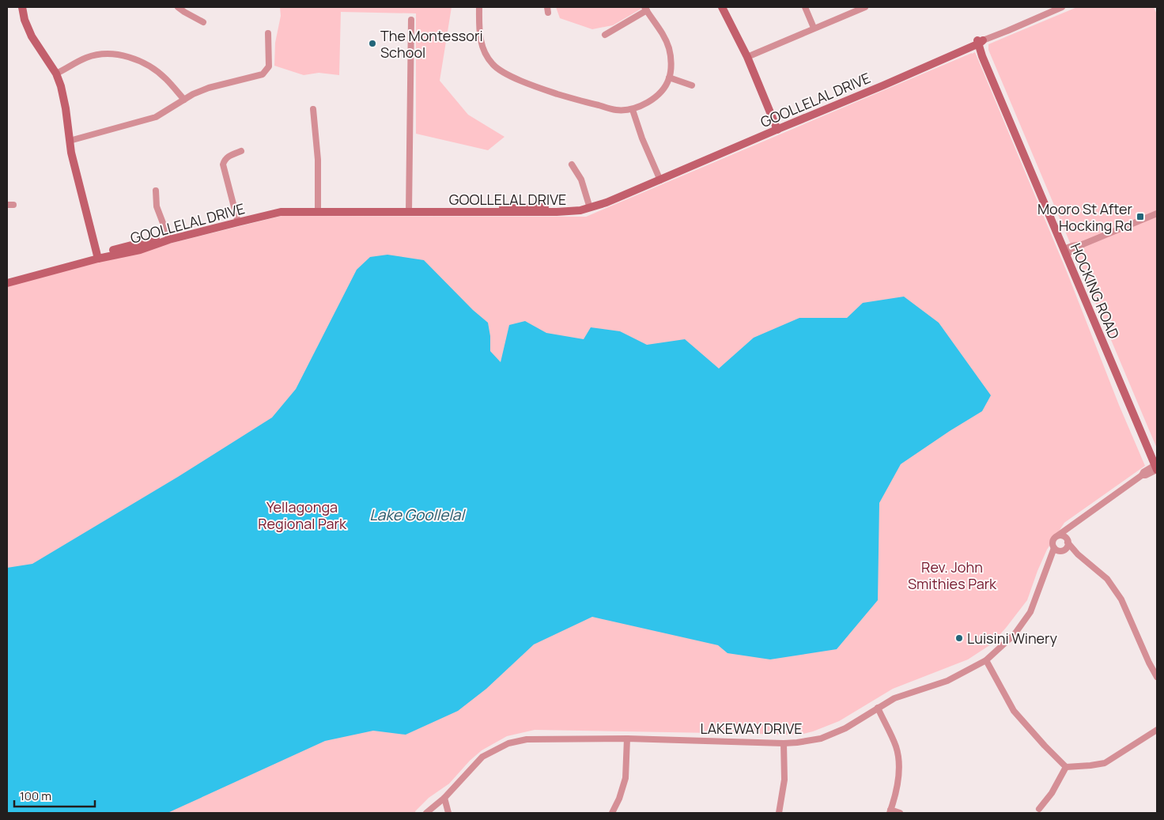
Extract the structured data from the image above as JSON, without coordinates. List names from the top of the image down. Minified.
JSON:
{"streets":{"street":["GOOLLELAL DRIVE","HOCKING ROAD","LAKEWAY DRIVE"]},"crossings":[["GOOLLELAL DRIVE","HOCKING ROAD"]],"water":["Lake Goollelal"],"parks":["Yellagonga Regional Park","Rev. John Smithies Park"],"places":{"other":["The Montessori School","Luisini Winery"],"transit":["Mooro St After Hocking Rd"]},"scale_bar":"100 m"}
